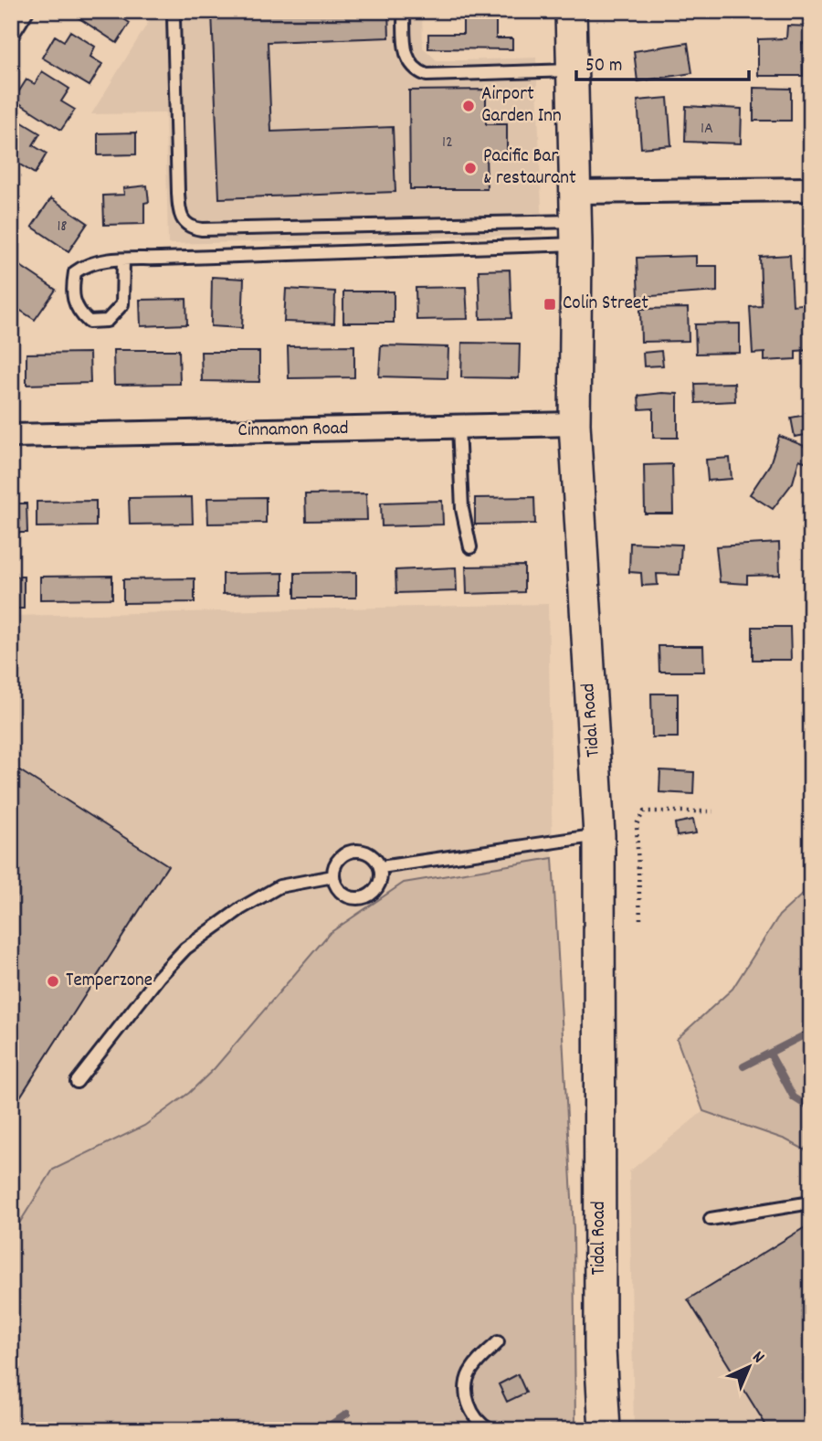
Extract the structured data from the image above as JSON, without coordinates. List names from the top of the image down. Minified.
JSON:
{"streets":{"main road":["Tidal Road"],"street":["Cinnamon Road"]},"crossings":[["Cinnamon Road","Tidal Road"]],"places":{"other":["Airport Garden Inn","Pacific Bar & restaurant","Temperzone"],"transit":["Colin Street"]},"house_numbers":["1A","12","18"],"scale_bar":"50 m","north":"top right"}
